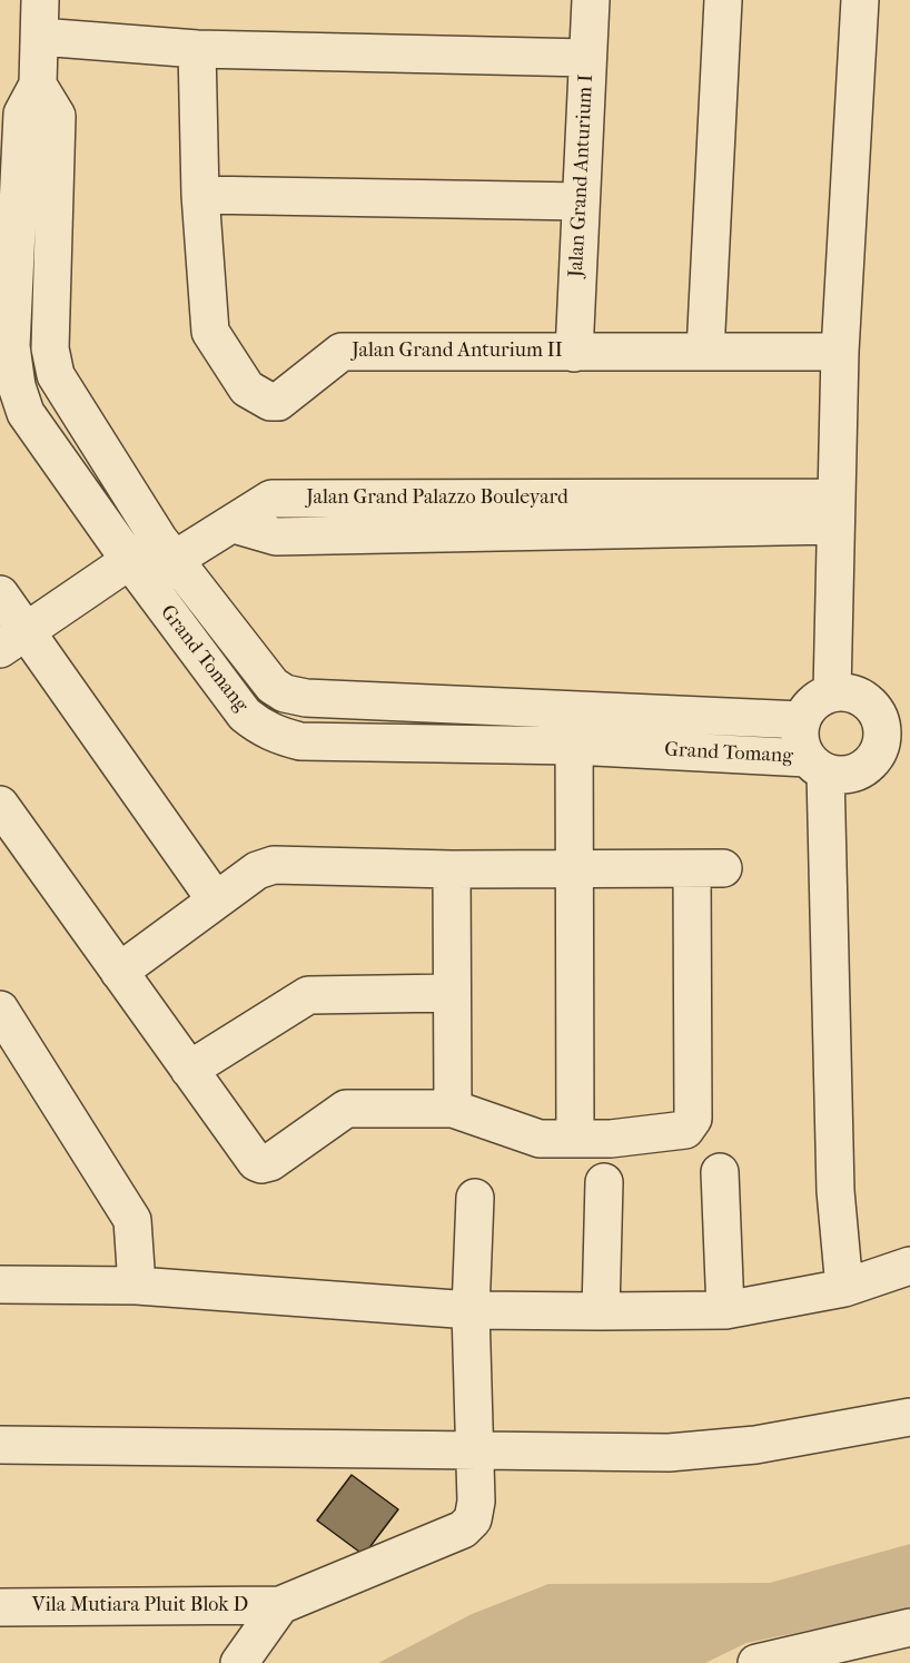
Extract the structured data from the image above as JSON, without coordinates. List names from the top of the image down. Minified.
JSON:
{"streets":{"street":["Jalan Grand Anturium I","Jalan Grand Anturium II","Jalan Grand Palazzo Bouleyard","Grand Tomang","Vila Mutiara Pluit Blok D"]},"crossings":[["Jalan Grand Anturium I","Jalan Grand Anturium II"]]}
